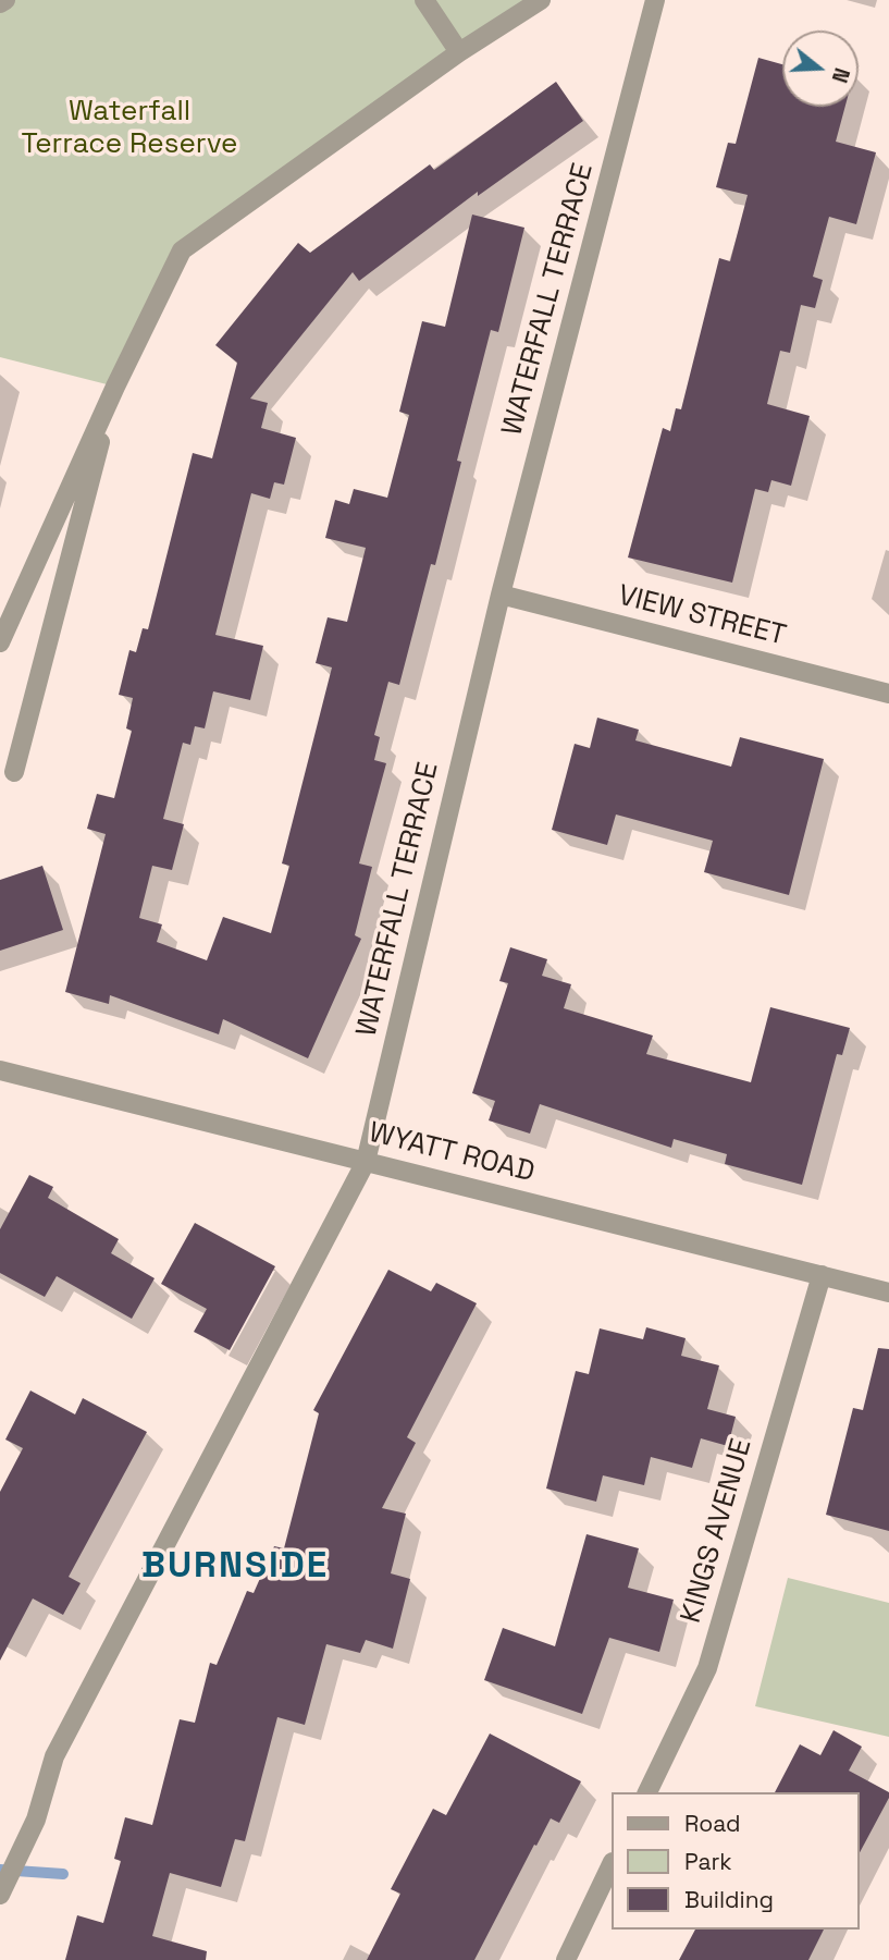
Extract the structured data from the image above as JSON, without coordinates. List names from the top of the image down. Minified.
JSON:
{"streets":{"street":["WATERFALL TERRACE","VIEW STREET","WYATT ROAD","KINGS AVENUE"]},"crossings":[["WATERFALL TERRACE","VIEW STREET"],["WATERFALL TERRACE","WYATT ROAD"],["WYATT ROAD","KINGS AVENUE"]],"districts":["BURNSIDE"],"parks":["Waterfall Terrace Reserve"],"legend":["Road","Park","Building"],"north":"right"}
